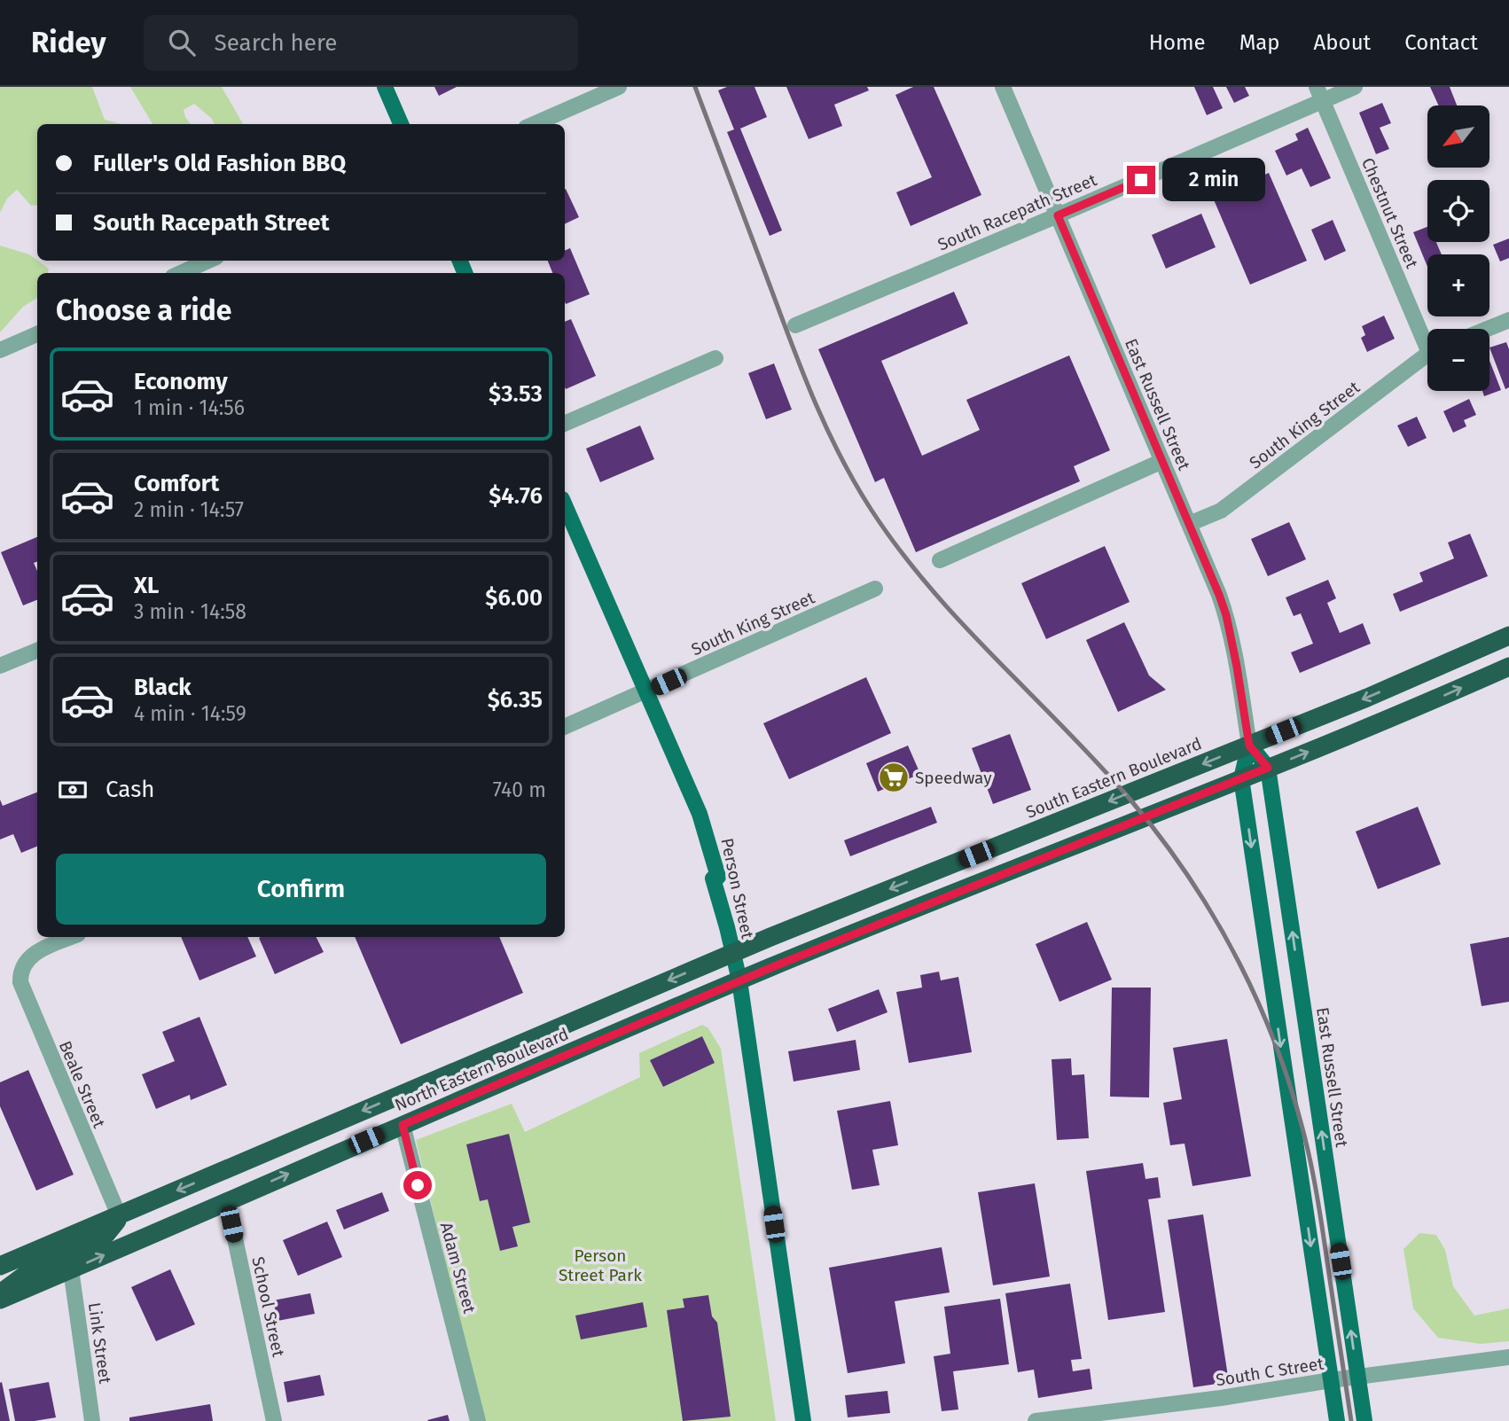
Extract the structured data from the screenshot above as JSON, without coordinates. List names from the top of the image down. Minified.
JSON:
{"streets":{"highway":["South Eastern Boulevard","North Eastern Boulevard"],"main road":["East Russell Street","Person Street"],"street":["South Racepath Street","Chestnut Street","South King Street","Beale Street","Adam Street","School Street","Link Street","South C Street"]},"crossings":[["South Racepath Street","Chestnut Street"],["South Racepath Street","East Russell Street"],["East Russell Street","South King Street"],["East Russell Street","South Eastern Boulevard"],["East Russell Street","South C Street"],["South King Street","Person Street"],["South Eastern Boulevard","Person Street"],["South Eastern Boulevard","North Eastern Boulevard"],["Person Street","North Eastern Boulevard"],["North Eastern Boulevard","Beale Street"],["North Eastern Boulevard","Adam Street"],["North Eastern Boulevard","School Street"],["North Eastern Boulevard","Link Street"]],"parks":["Person Street Park"],"places":{"supermarket":["Speedway"]},"north":"bottom left","page":{"header":"Ridey","search":"Search here","nav":["Home","Map","About","Contact"],"map_buttons":["+","−"],"banner":["Fuller's Old Fashion BBQ","South Racepath Street"],"bubble":"2 min","heading":"Choose a ride","list":[{"name":"Economy","note":"1 min · 14:56","value":"$3.53"},{"name":"Comfort","note":"2 min · 14:57","value":"$4.76"},{"name":"XL","note":"3 min · 14:58","value":"$6.00"},{"name":"Black","note":"4 min · 14:59","value":"$6.35"}],"pay":["Cash","740 m"],"buttons":"Confirm"}}
